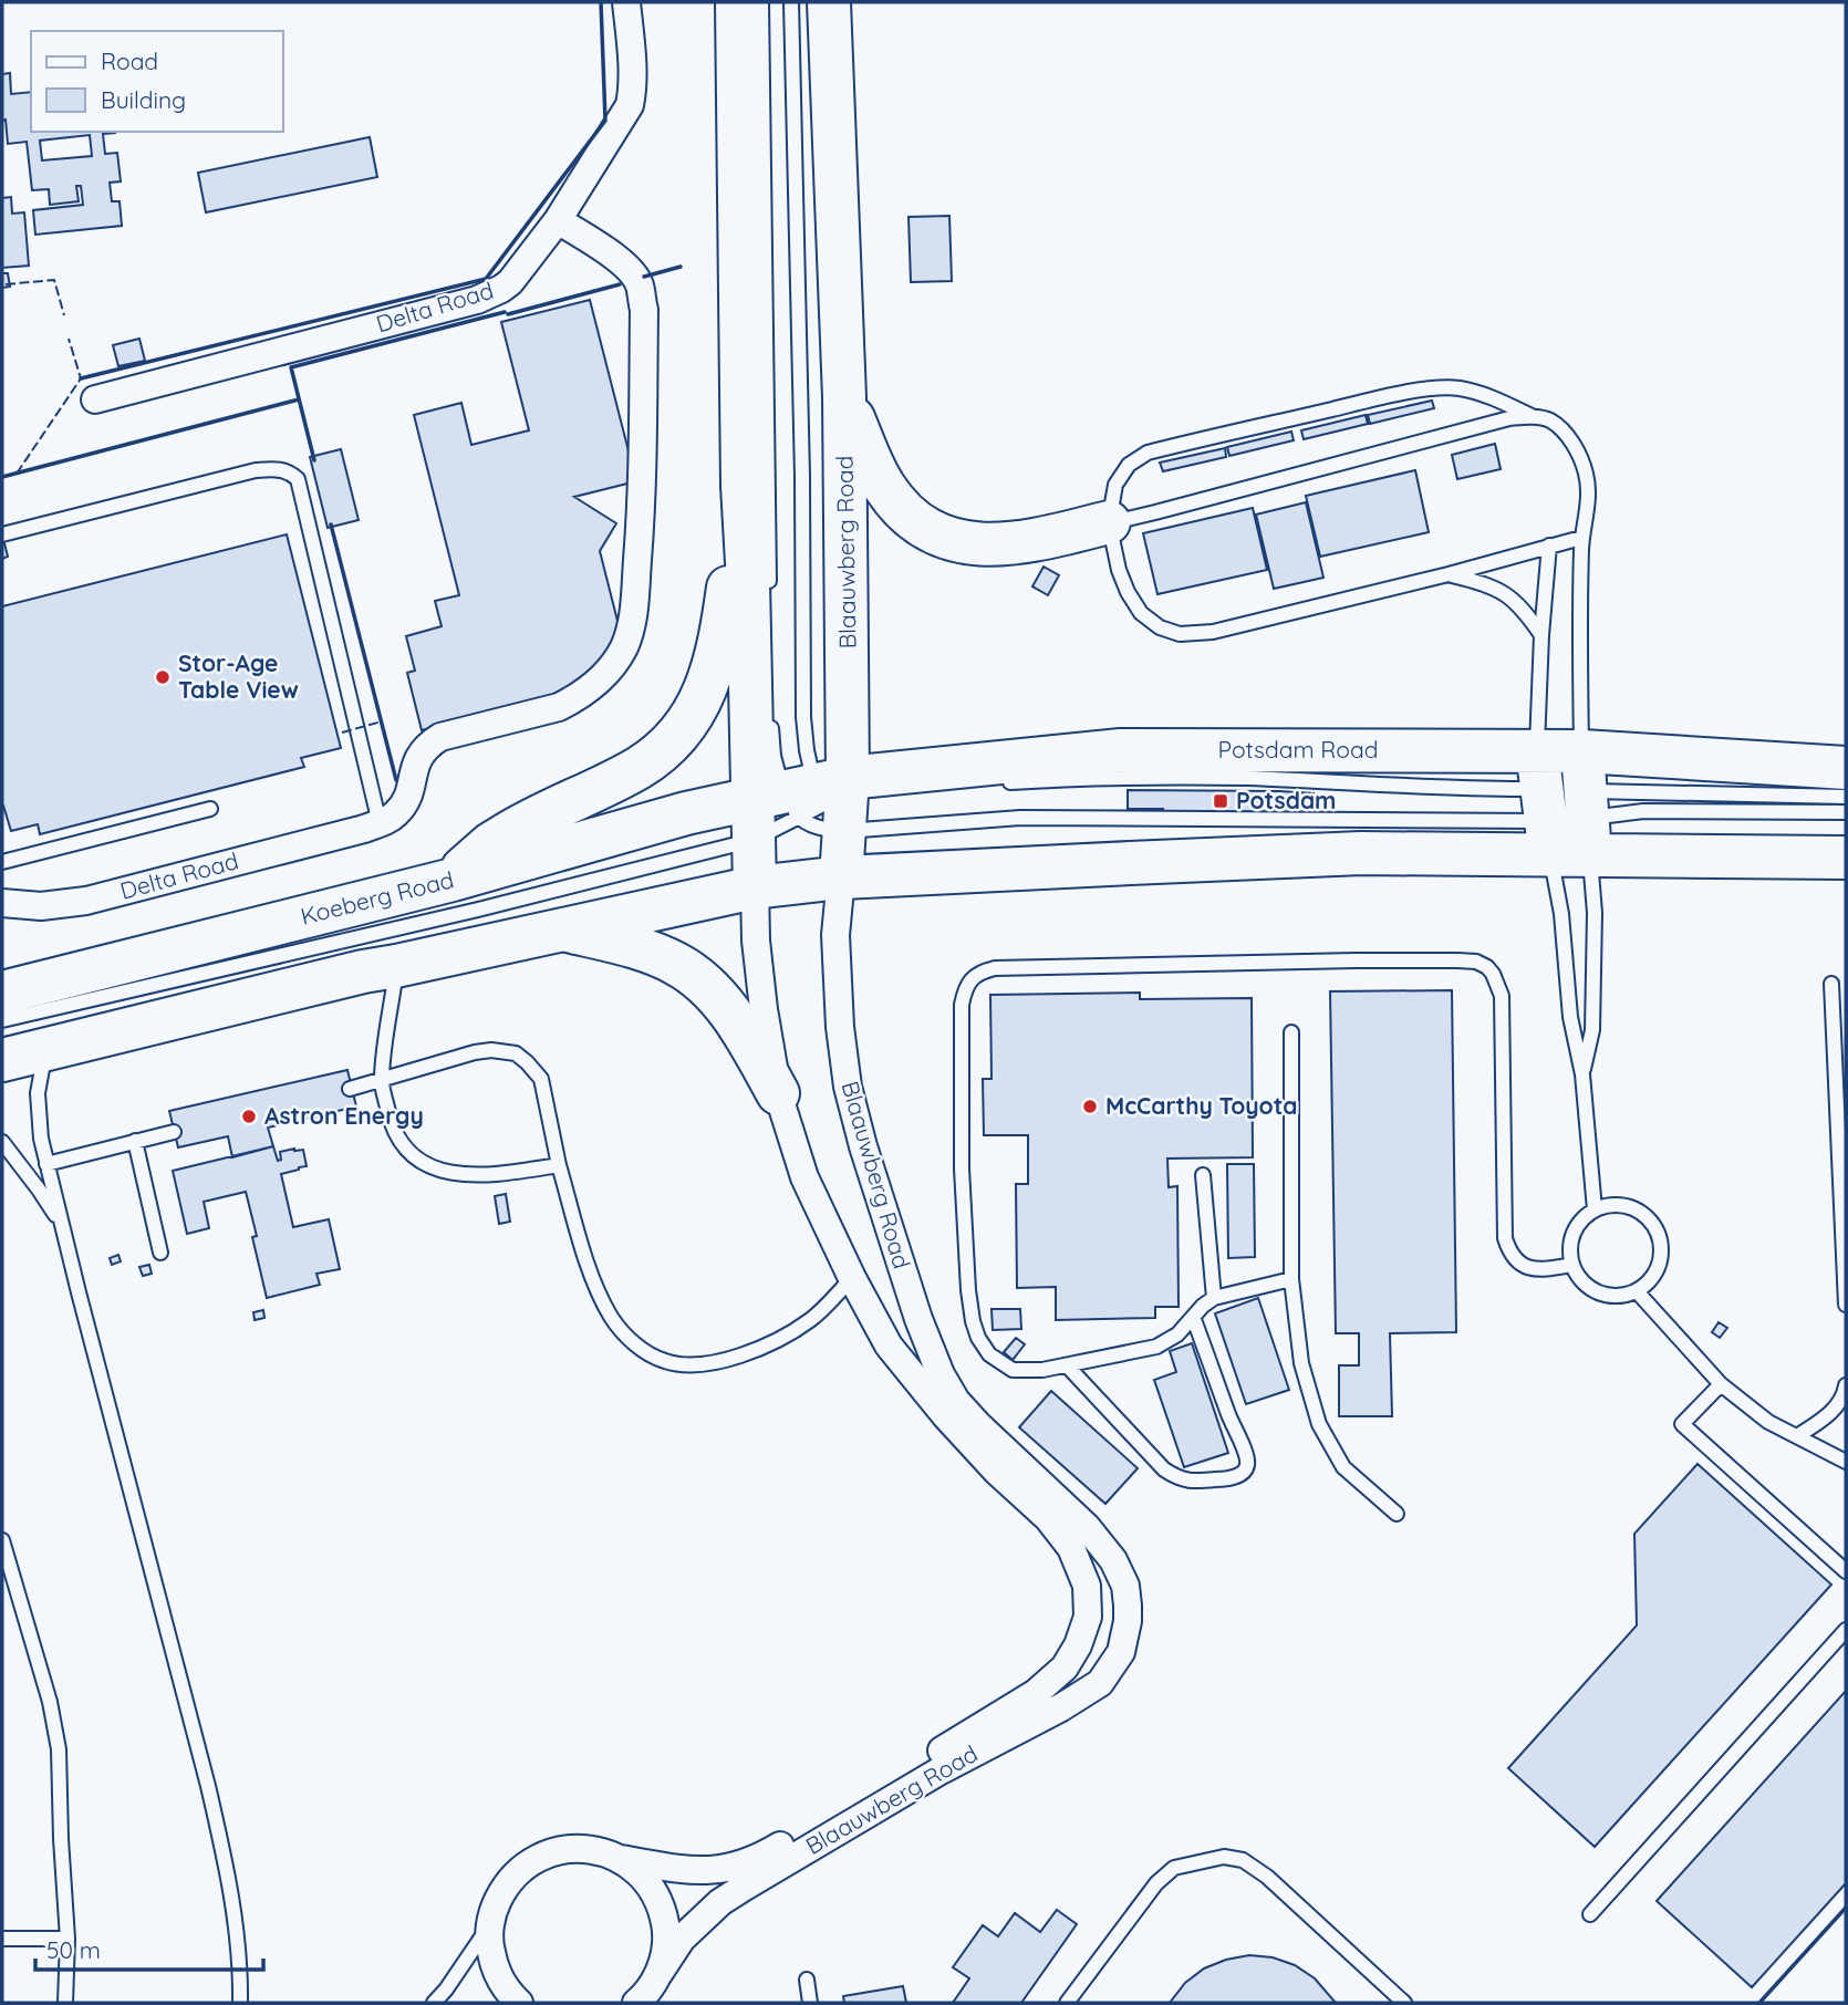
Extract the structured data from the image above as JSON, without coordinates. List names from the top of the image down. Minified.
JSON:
{"streets":{"main road":["Blaauwberg Road","Potsdam Road","Koeberg Road"],"street":["Delta Road"]},"crossings":[["Blaauwberg Road","Potsdam Road"],["Blaauwberg Road","Koeberg Road"],["Potsdam Road","Koeberg Road"]],"places":{"other":["Stor-Age Table View","McCarthy Toyota","Astron Energy"],"transit":["Potsdam"]},"legend":["Road","Building"],"scale_bar":"50 m"}
